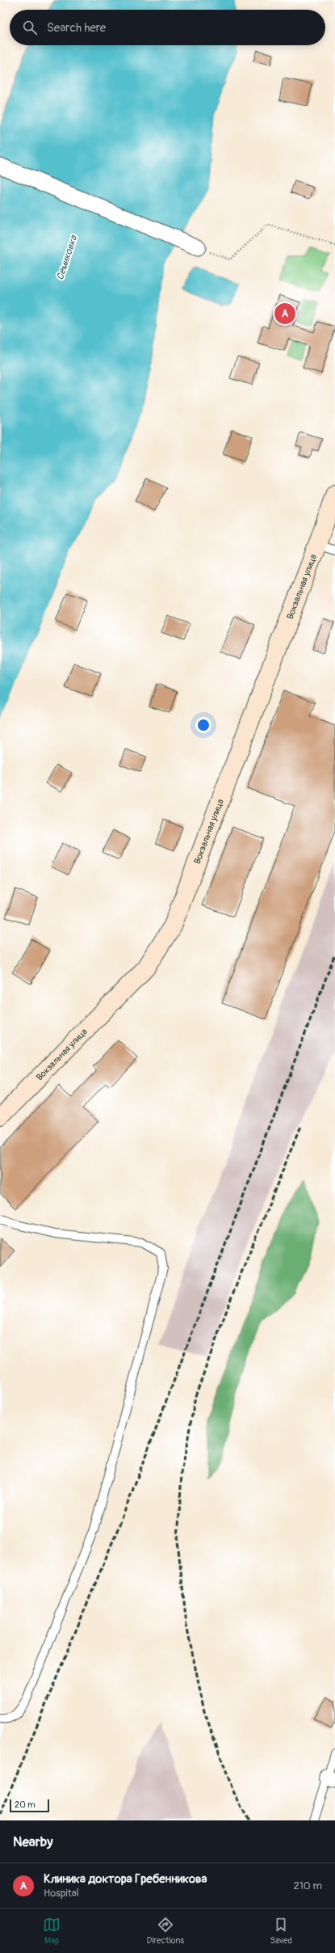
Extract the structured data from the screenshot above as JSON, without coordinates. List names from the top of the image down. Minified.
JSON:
{"streets":{"main road":["Вокзальная улица"]},"water":["Семиковка"],"scale_bar":"20 m","page":{"search":"Search here","pins":"A","scale":"20 m","heading":"Nearby","list":[{"mark":"A","name":"Клиника доктора Гребенникова","note":"Hospital","value":"210 m"}],"nav":["Map","Directions","Saved"]}}
